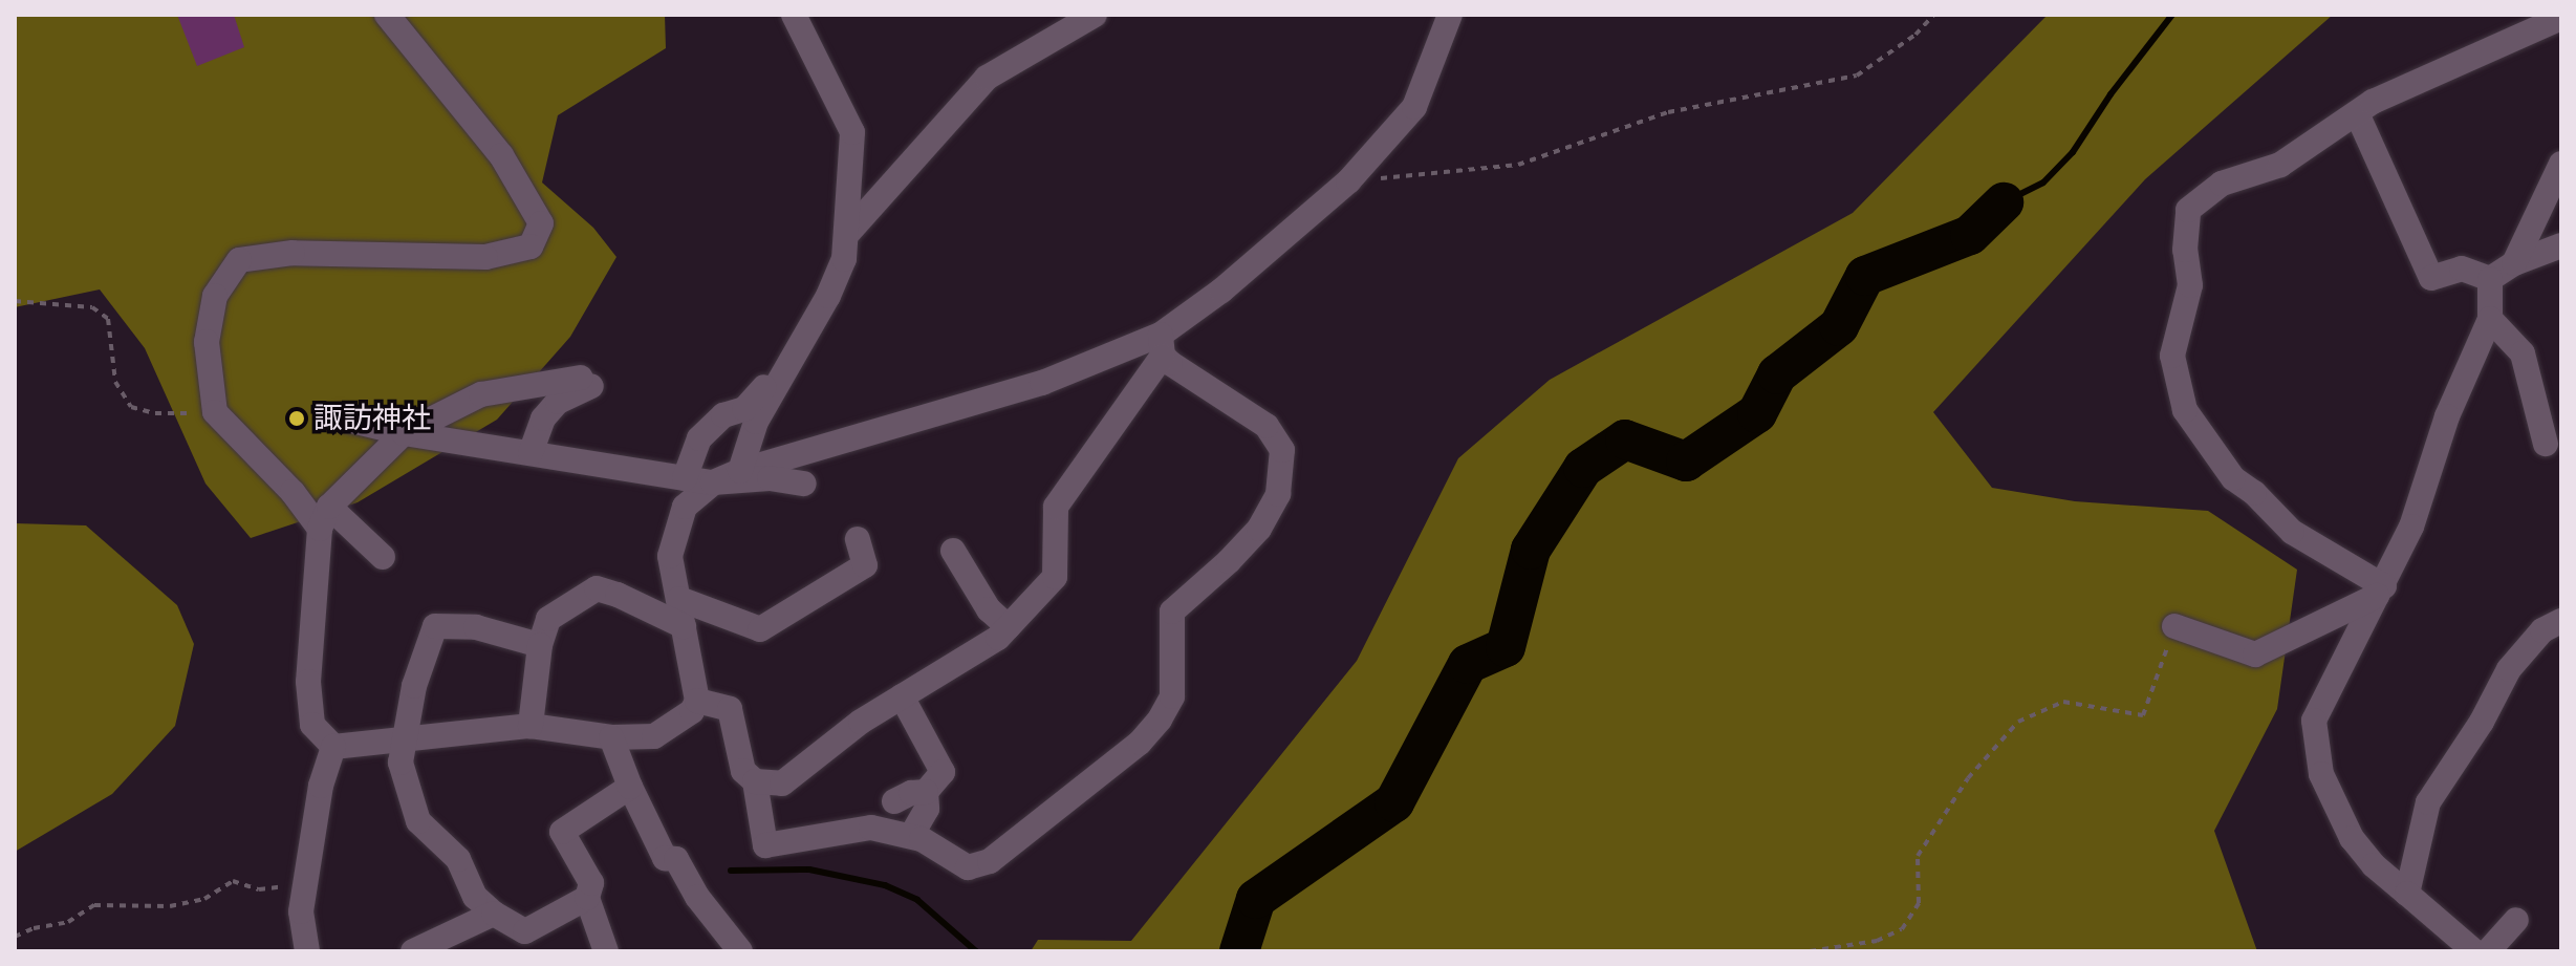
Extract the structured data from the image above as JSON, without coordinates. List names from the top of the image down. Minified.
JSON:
{"places":["諏訪神社"]}
